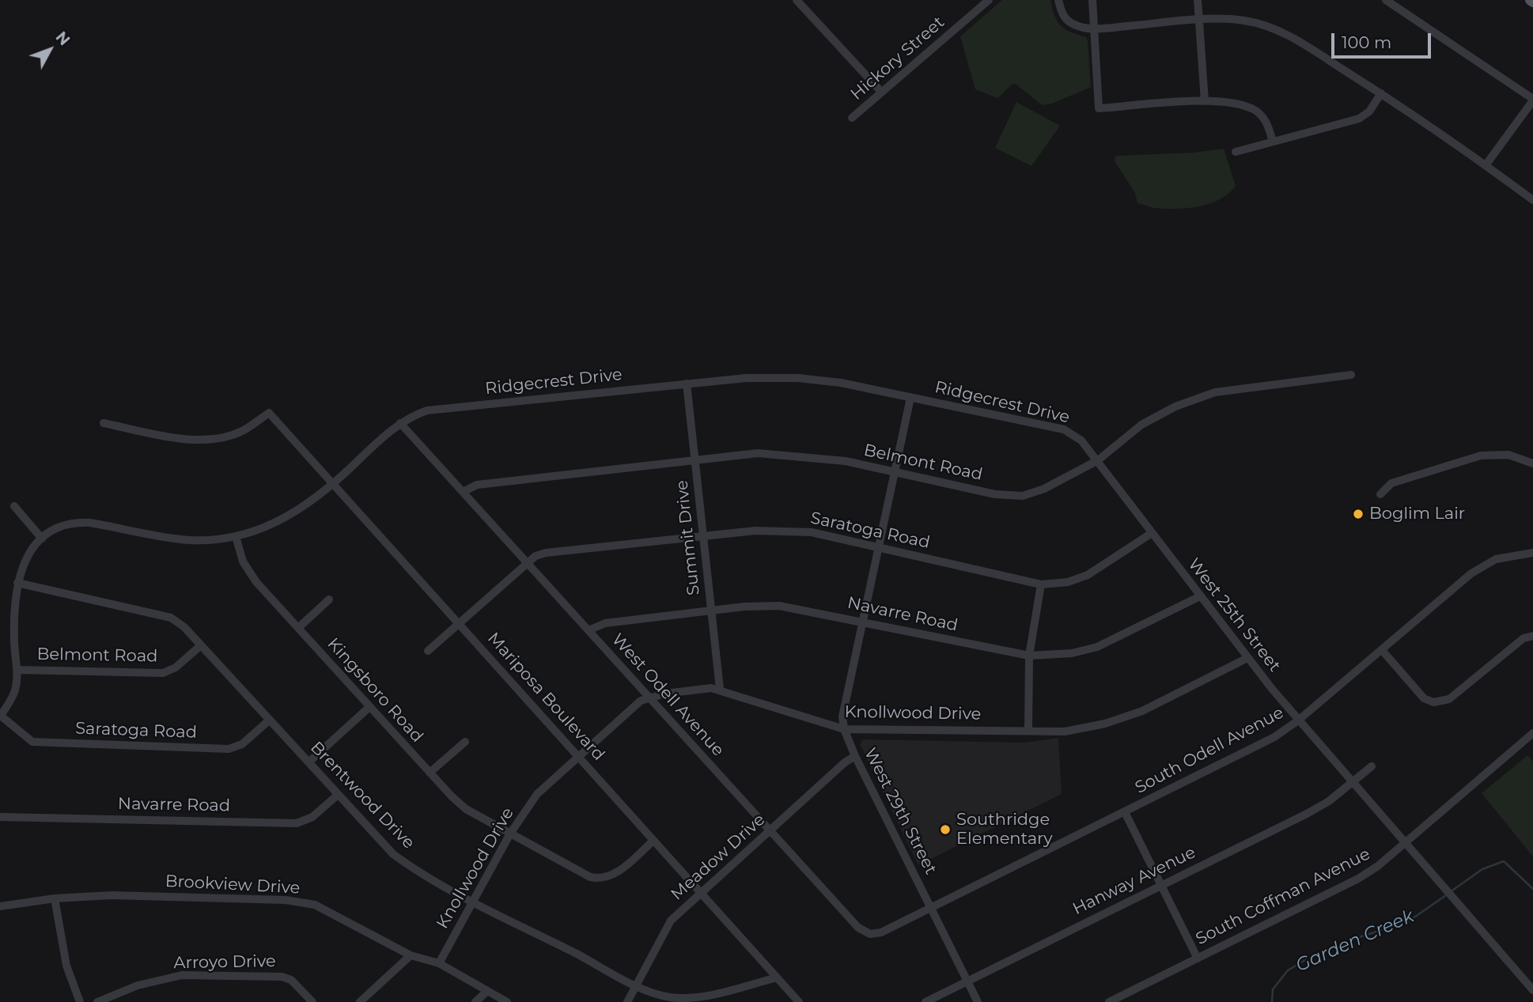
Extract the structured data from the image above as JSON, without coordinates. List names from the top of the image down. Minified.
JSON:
{"streets":{"street":["Hickory Street","Ridgecrest Drive","Belmont Road","Saratoga Road","Summit Drive","Navarre Road","West 25th Street","Kingsboro Road","West Odell Avenue","Mariposa Boulevard","Knollwood Drive","South Odell Avenue","Brentwood Drive","West 29th Street","Meadow Drive","Hanway Avenue","Brookview Drive","South Coffman Avenue","Arroyo Drive"]},"crossings":[["Ridgecrest Drive","Belmont Road"],["Ridgecrest Drive","Saratoga Road"],["Ridgecrest Drive","Summit Drive"],["Ridgecrest Drive","West 25th Street"],["Ridgecrest Drive","Kingsboro Road"],["Ridgecrest Drive","West Odell Avenue"],["Ridgecrest Drive","Mariposa Boulevard"],["Ridgecrest Drive","Brentwood Drive"],["Ridgecrest Drive","West 29th Street"],["Belmont Road","Summit Drive"],["Belmont Road","West 25th Street"],["Belmont Road","West Odell Avenue"],["Belmont Road","Brentwood Drive"],["Belmont Road","West 29th Street"],["Saratoga Road","Summit Drive"],["Saratoga Road","West 25th Street"],["Saratoga Road","West Odell Avenue"],["Saratoga Road","Mariposa Boulevard"],["Saratoga Road","Brentwood Drive"],["Saratoga Road","West 29th Street"],["Summit Drive","Navarre Road"],["Summit Drive","Knollwood Drive"],["Navarre Road","West 25th Street"],["Navarre Road","West Odell Avenue"],["Navarre Road","Brentwood Drive"],["Navarre Road","West 29th Street"],["West 25th Street","Knollwood Drive"],["West 25th Street","South Odell Avenue"],["West 25th Street","Hanway Avenue"],["West 25th Street","South Coffman Avenue"],["Kingsboro Road","Mariposa Boulevard"],["Kingsboro Road","Knollwood Drive"],["West Odell Avenue","Knollwood Drive"],["West Odell Avenue","South Odell Avenue"],["West Odell Avenue","West 29th Street"],["West Odell Avenue","Meadow Drive"],["Mariposa Boulevard","Knollwood Drive"],["Mariposa Boulevard","Brentwood Drive"],["Mariposa Boulevard","Meadow Drive"],["Knollwood Drive","Brentwood Drive"],["Knollwood Drive","West 29th Street"],["Knollwood Drive","Brookview Drive"],["South Odell Avenue","West 29th Street"],["Brentwood Drive","Meadow Drive"],["West 29th Street","Meadow Drive"],["West 29th Street","Hanway Avenue"]],"water":["Garden Creek"],"places":["Boglim Lair","Southridge Elementary"],"scale_bar":"100 m","north":"top right"}
